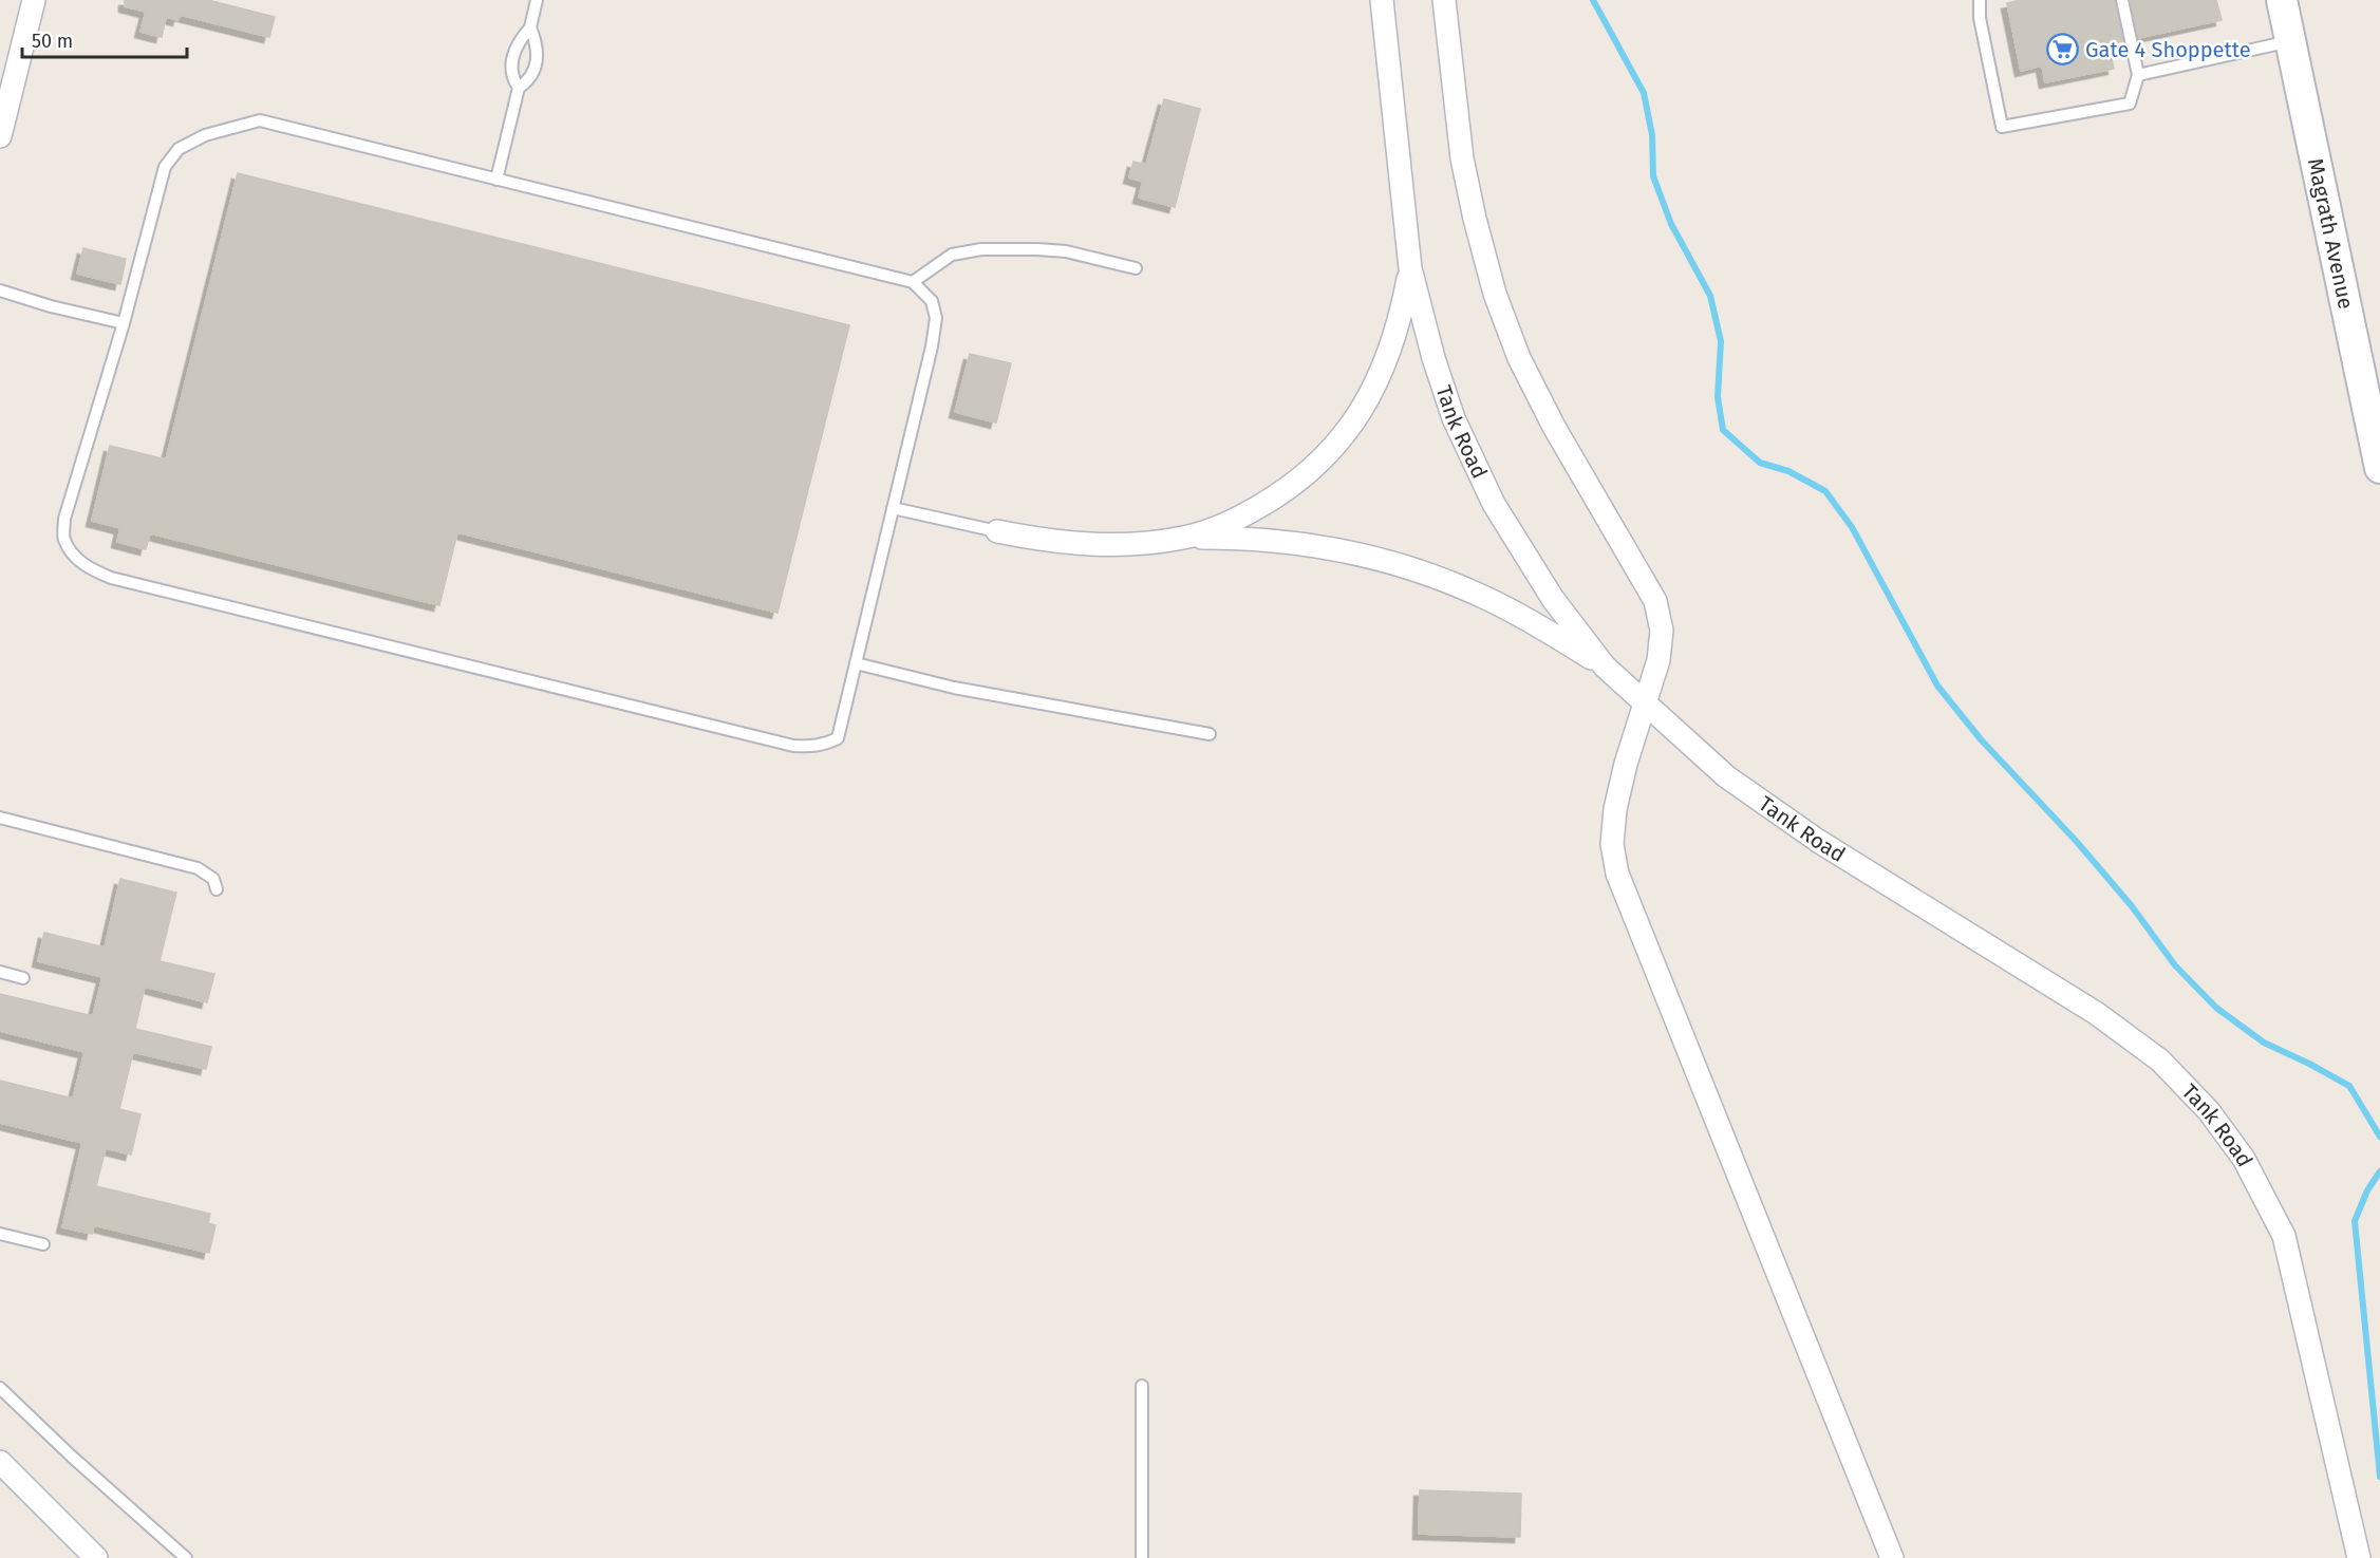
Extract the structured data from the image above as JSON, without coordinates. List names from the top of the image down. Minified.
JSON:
{"streets":{"main road":["Magrath Avenue"],"street":["Tank Road"]},"places":{"supermarket":["Gate 4 Shoppette"]},"scale_bar":"50 m"}
